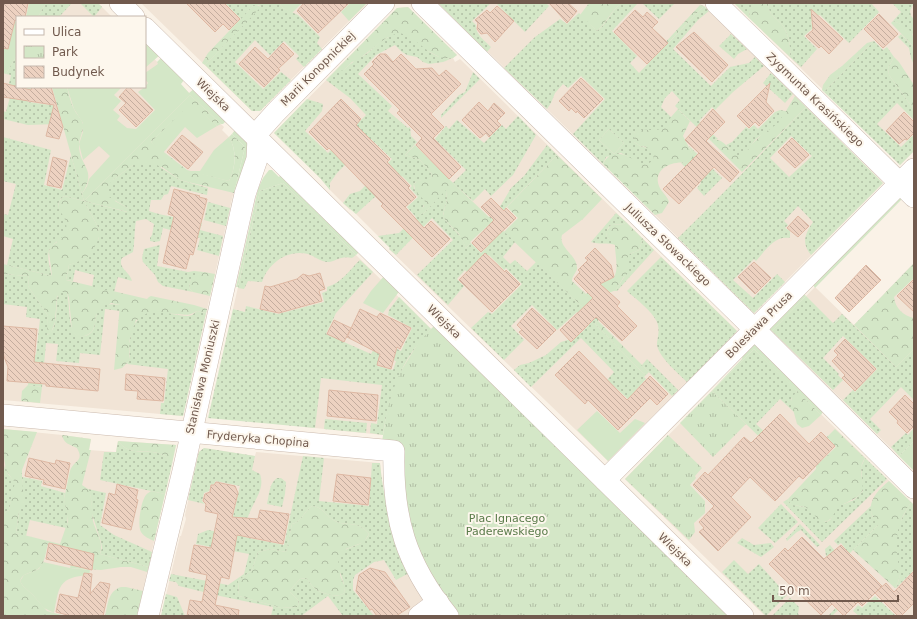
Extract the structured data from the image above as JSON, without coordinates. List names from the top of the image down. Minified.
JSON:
{"streets":{"street":["Marii Konopnickiej","Wiejska","Zygmunta Krasińskiego","Juliusza Słowackiego","Bolesława Prusa","Stanisława Moniuszki","Fryderyka Chopina"]},"crossings":[["Marii Konopnickiej","Wiejska"],["Marii Konopnickiej","Stanisława Moniuszki"],["Wiejska","Bolesława Prusa"],["Wiejska","Stanisława Moniuszki"],["Zygmunta Krasińskiego","Bolesława Prusa"],["Juliusza Słowackiego","Bolesława Prusa"],["Stanisława Moniuszki","Fryderyka Chopina"]],"parks":["Plac Ignacego Paderewskiego"],"legend":["Ulica","Park","Budynek"],"scale_bar":"50 m"}
